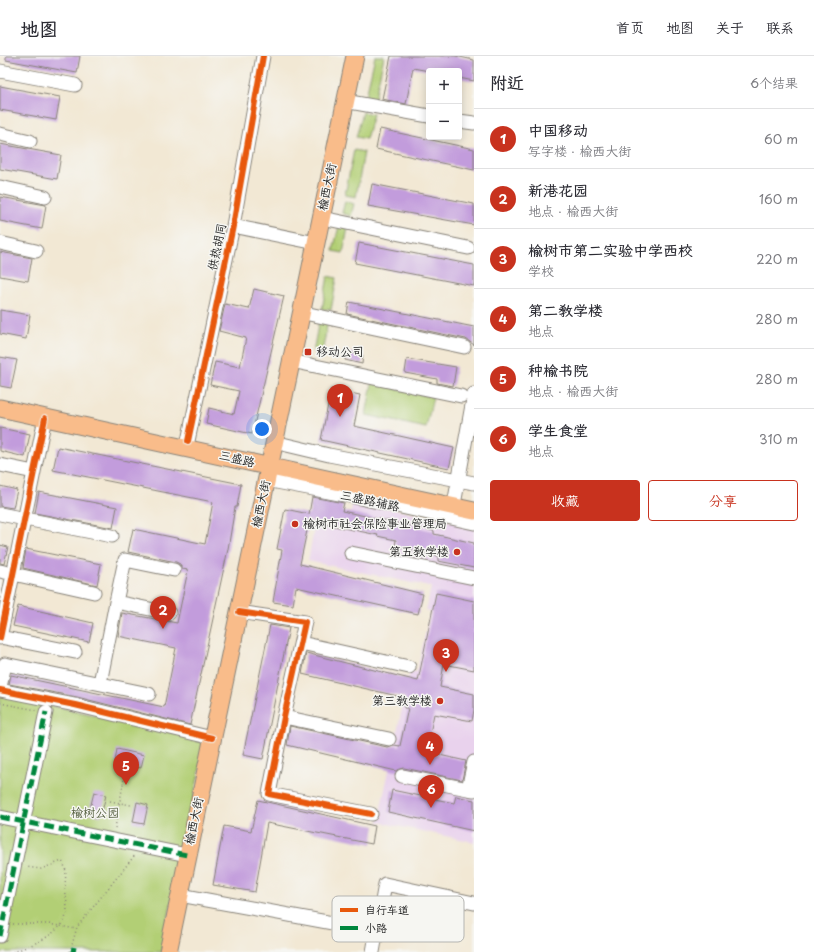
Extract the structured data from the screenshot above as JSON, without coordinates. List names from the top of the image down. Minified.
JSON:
{"streets":{"main road":["榆西大街","三盛路"],"street":["供热胡同","三盛路辅路"]},"crossings":[["榆西大街","三盛路"],["榆西大街","三盛路辅路"],["供热胡同","三盛路"],["三盛路","三盛路辅路"]],"parks":["榆树公园"],"places":{"transit":["移动公司"],"other":["榆树市社会保险事业管理局","第五教学楼","第三教学楼"]},"legend":["自行车道","小路"],"page":{"header":"地图","nav":["首页","地图","关于","联系"],"heading":["附近","6个结果"],"map_buttons":["+","−"],"list":[{"mark":"1","name":"中国移动","note":"写字楼 · 榆西大街","value":"60 m"},{"mark":"2","name":"新港花园","note":"地点 · 榆西大街","value":"160 m"},{"mark":"3","name":"榆树市第二实验中学西校","note":"学校","value":"220 m"},{"mark":"4","name":"第二教学楼","note":"地点","value":"280 m"},{"mark":"5","name":"种榆书院","note":"地点 · 榆西大街","value":"280 m"},{"mark":"6","name":"学生食堂","note":"地点","value":"310 m"}],"pins":["1","2","3","4","5","6"],"buttons":["收藏","分享"]}}
